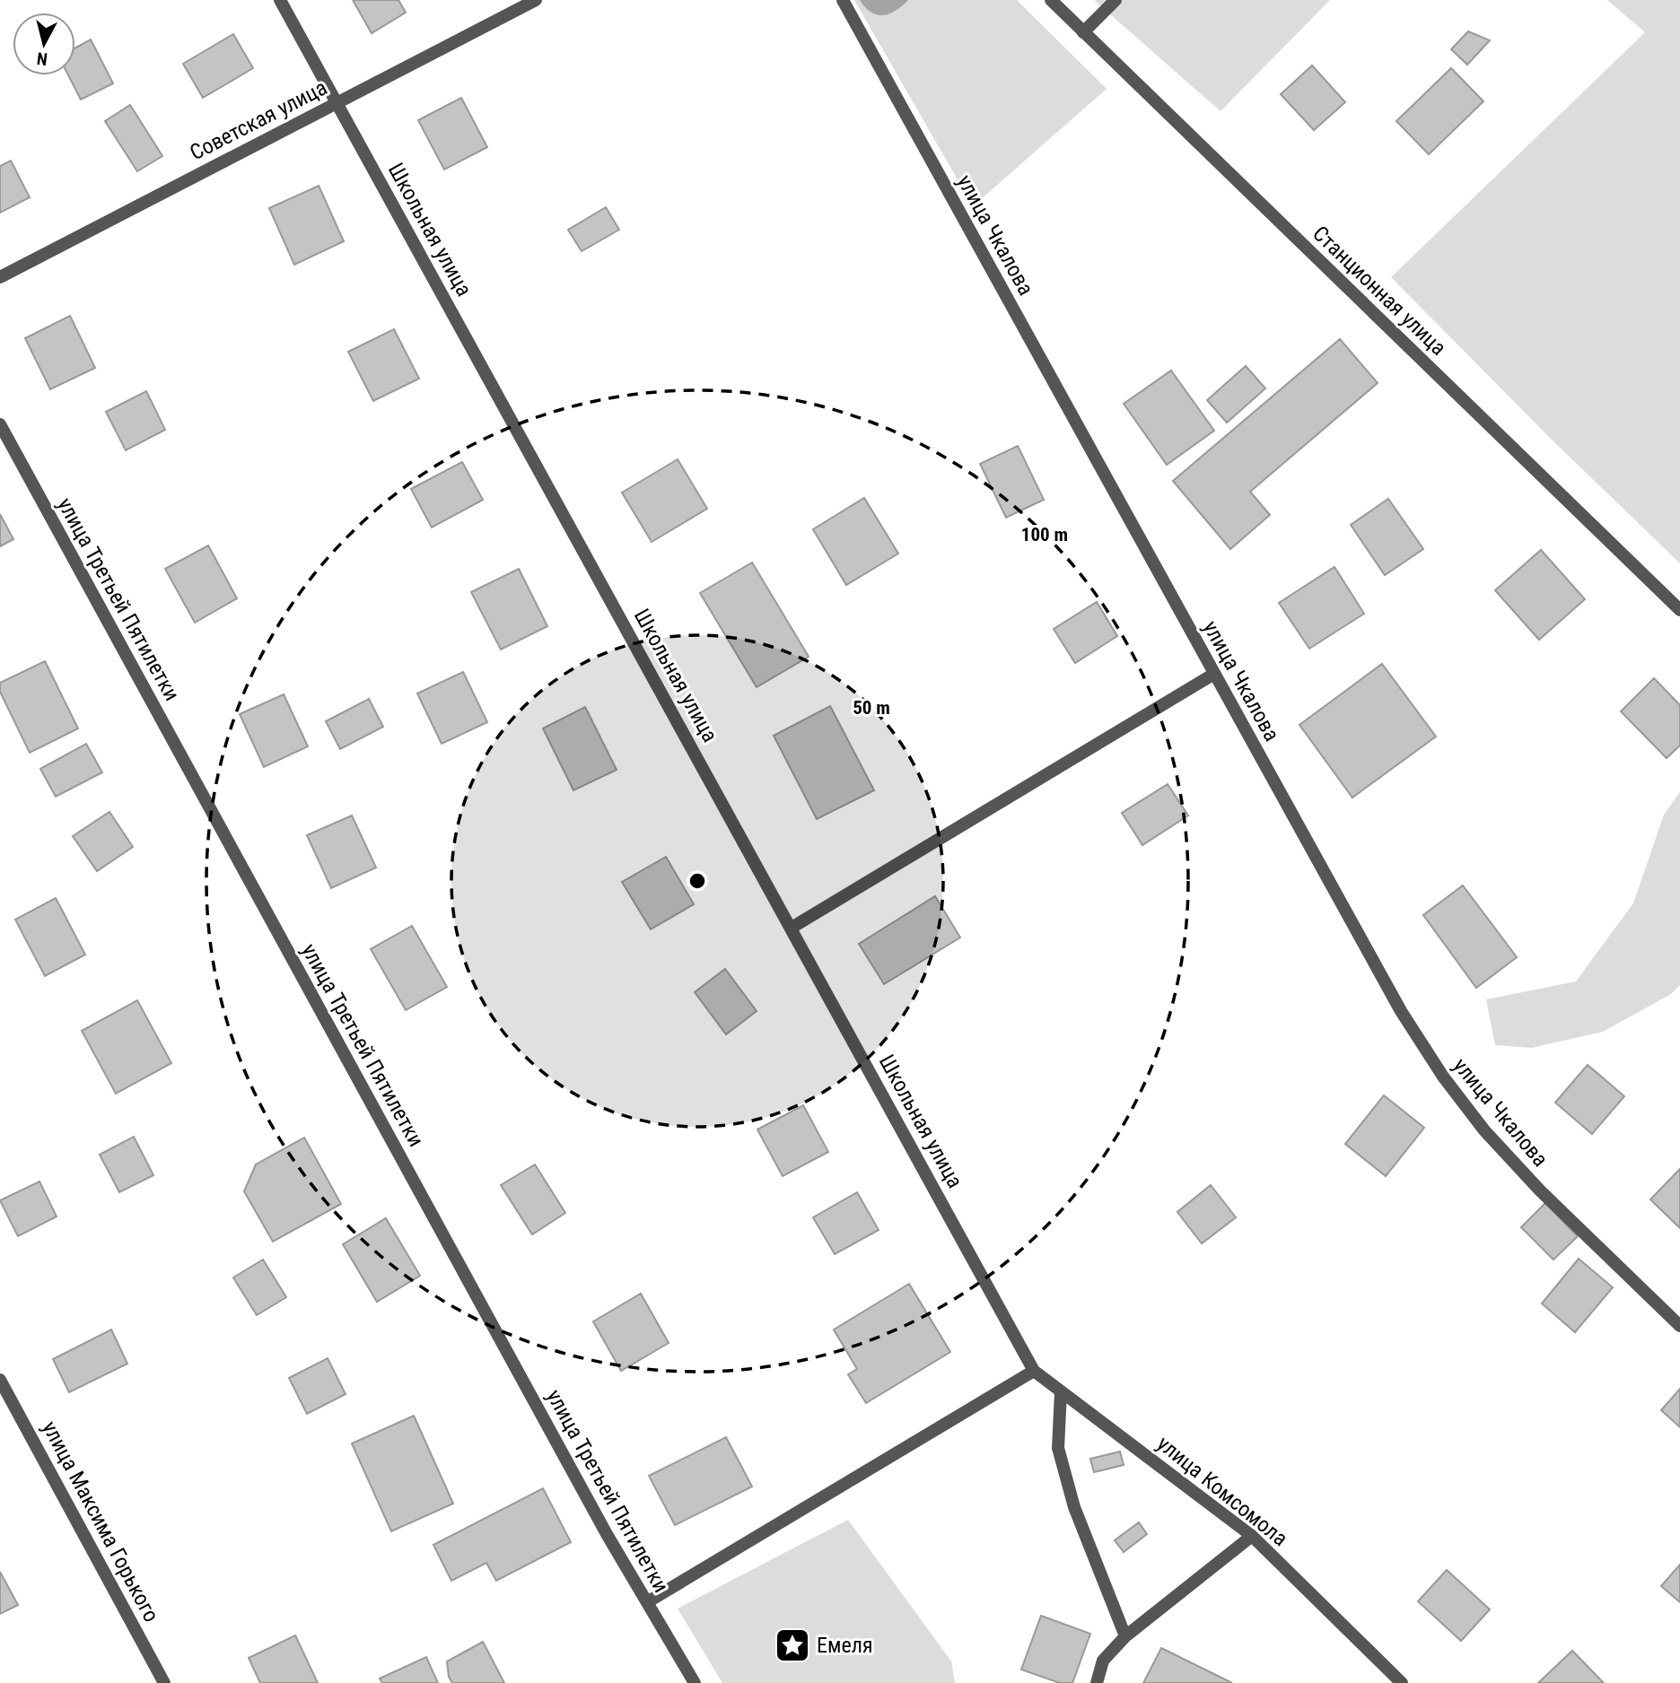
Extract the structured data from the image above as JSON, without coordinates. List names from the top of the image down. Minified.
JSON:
{"streets":{"street":["Советская улица","Школьная улица","улица Чкалова","Станционная улица","улица Третьей Пятилетки","улица Комсомола","улица Максима Горького"]},"crossings":[["Советская улица","Школьная улица"],["Школьная улица","улица Комсомола"]],"places":{"place":["Емеля"]},"north":"bottom","rings":["100 m","50 m"]}
